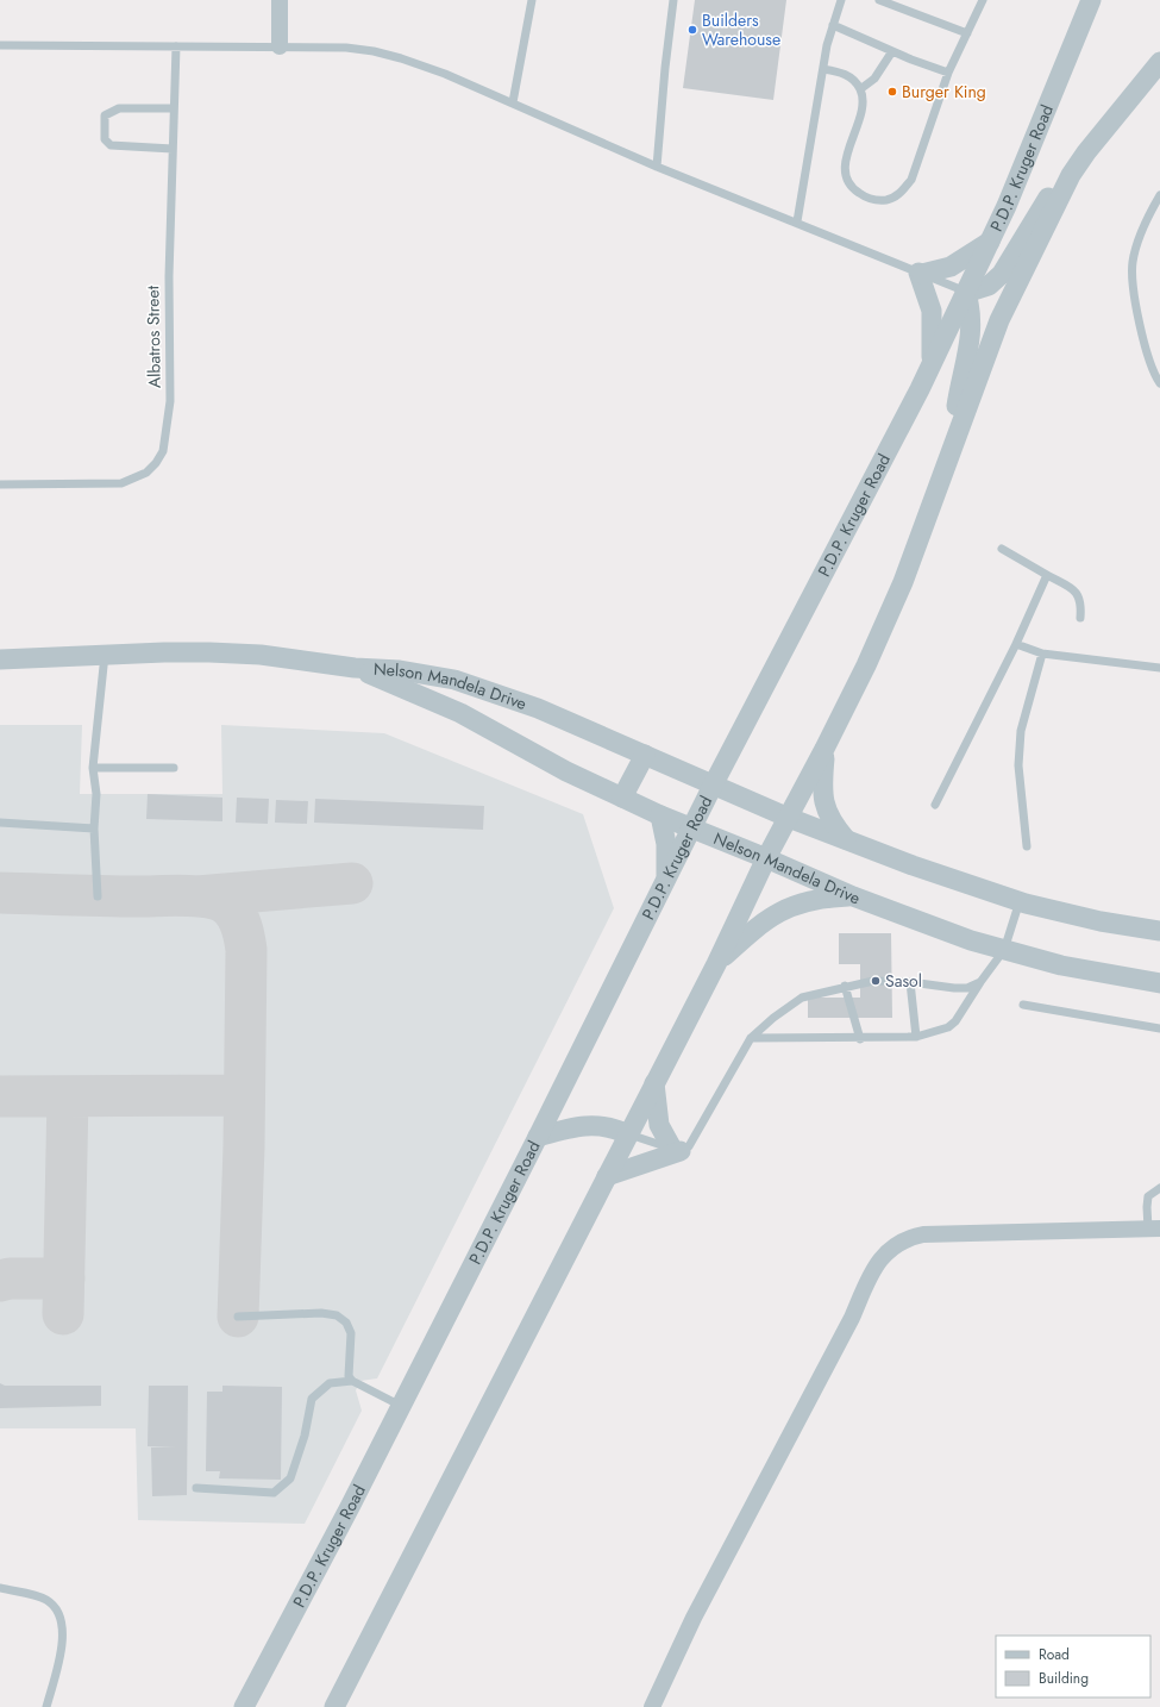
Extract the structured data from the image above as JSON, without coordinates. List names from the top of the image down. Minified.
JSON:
{"streets":{"street":["P.D.P. Kruger Road","Nelson Mandela Drive"],"lane":["Albatros Street"]},"crossings":[["P.D.P. Kruger Road","Nelson Mandela Drive"]],"places":["Builders Warehouse","Burger King","Sasol"],"legend":["Road","Building"]}
